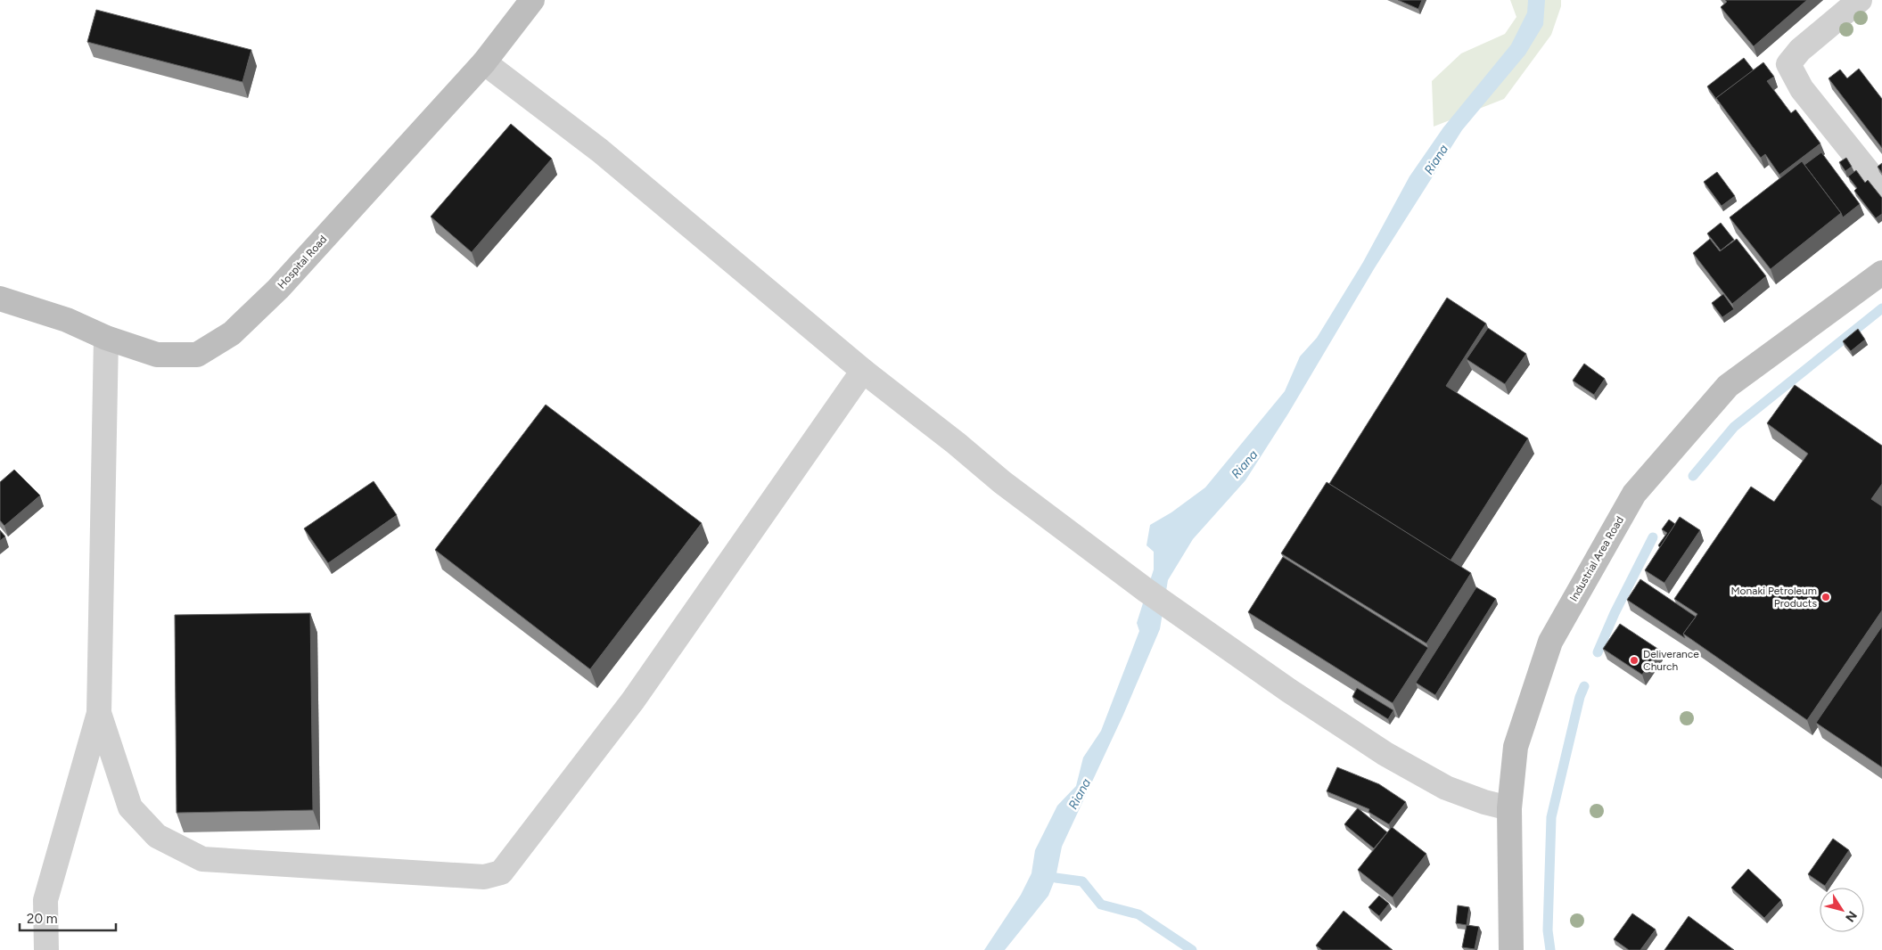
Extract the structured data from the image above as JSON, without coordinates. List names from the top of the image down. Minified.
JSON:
{"streets":{"main road":["Hospital Road","Industrial Area Road"]},"water":["Riana"],"places":["Monaki Petroleum Products","Deliverance Church"],"scale_bar":"20 m","north":"bottom right"}
